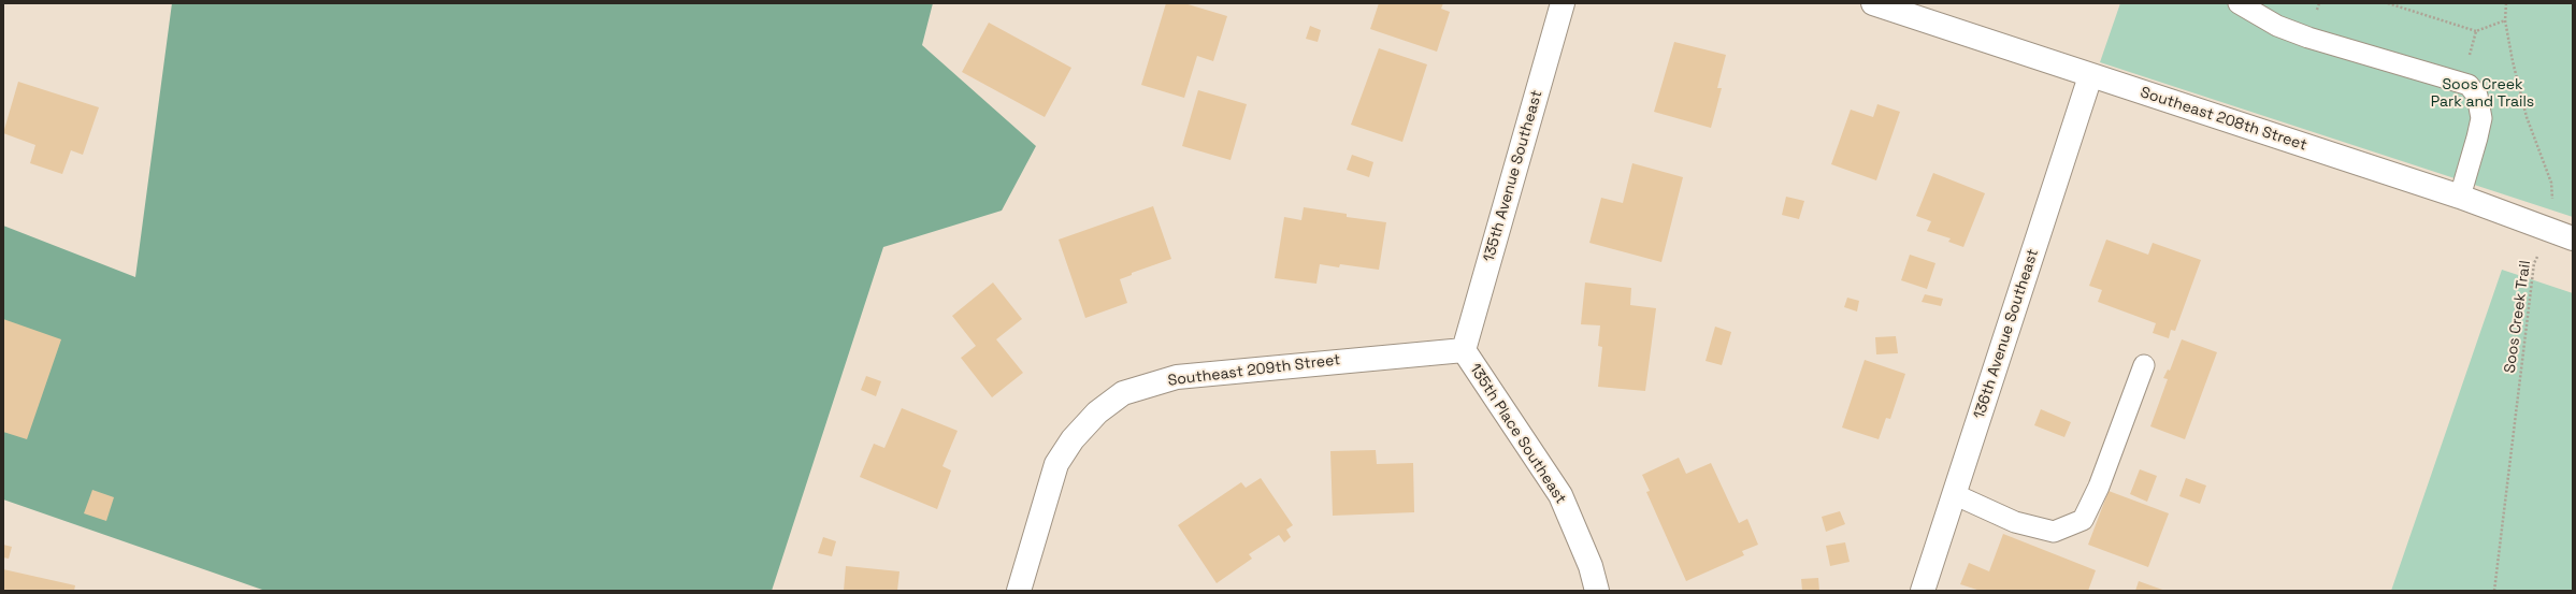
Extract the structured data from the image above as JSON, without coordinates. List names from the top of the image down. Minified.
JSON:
{"streets":{"street":["Southeast 208th Street","135th Avenue Southeast","136th Avenue Southeast","Southeast 209th Street","135th Place Southeast"],"path":["Soos Creek Trail"]},"crossings":[["Southeast 208th Street","Soos Creek Trail"],["Southeast 208th Street","136th Avenue Southeast"],["135th Avenue Southeast","Southeast 209th Street"],["135th Avenue Southeast","135th Place Southeast"],["Southeast 209th Street","135th Place Southeast"]],"parks":["Soos Creek Park and Trails"]}
